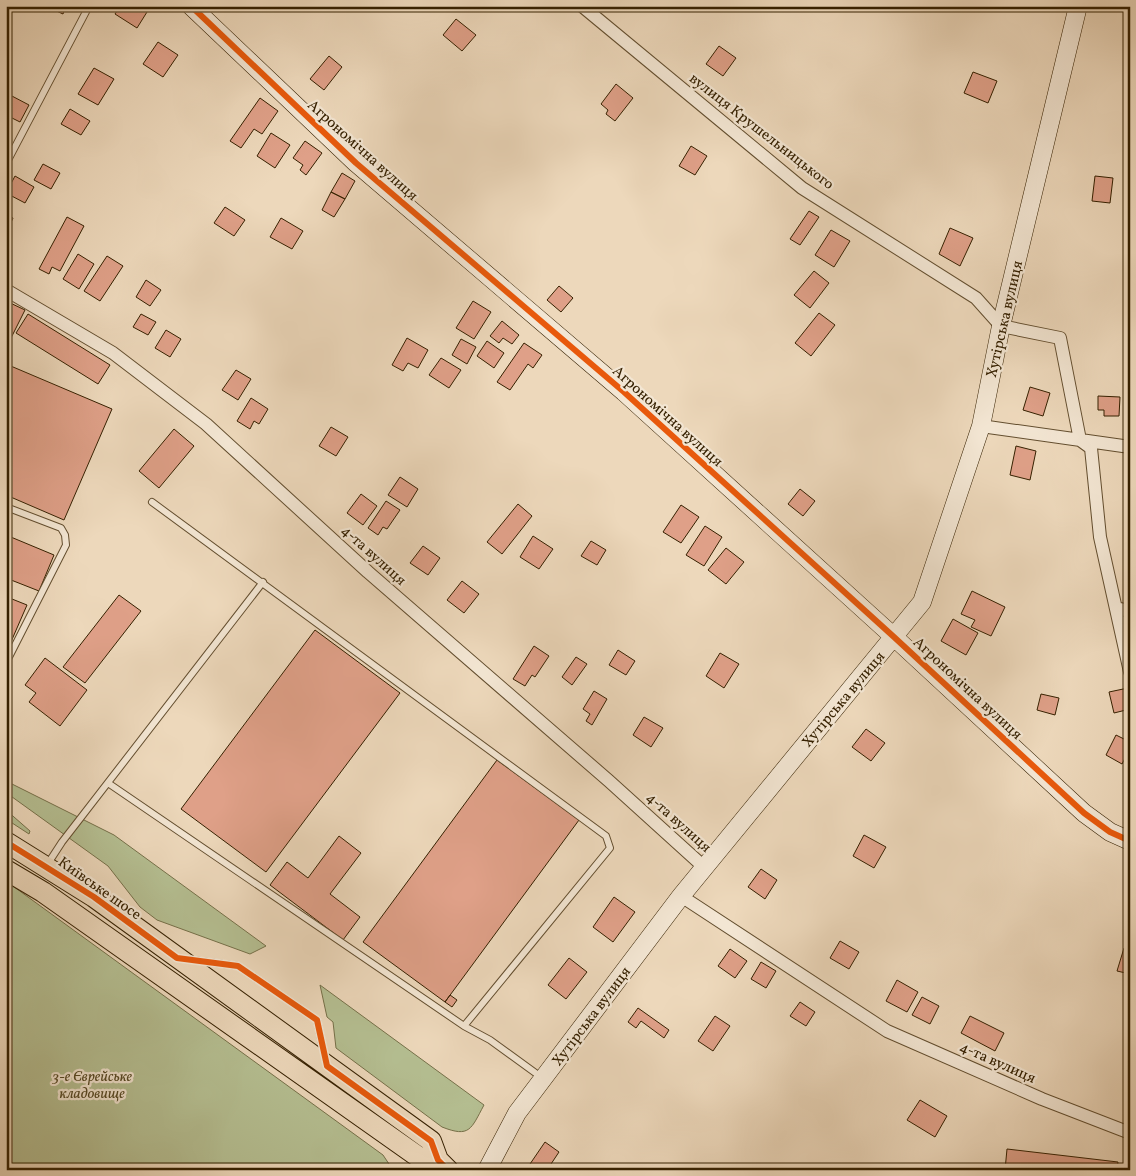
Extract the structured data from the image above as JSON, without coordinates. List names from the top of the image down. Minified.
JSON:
{"streets":{"main road":["Агрономічна вулиця","Хутірська вулиця","Київське шосе"],"street":["вулиця Крушельницького","4-та вулиця"]},"crossings":[["вулиця Крушельницького","Хутірська вулиця"],["Агрономічна вулиця","Хутірська вулиця"],["Хутірська вулиця","4-та вулиця"]],"parks":["3-е Єврейське кладовище"]}
